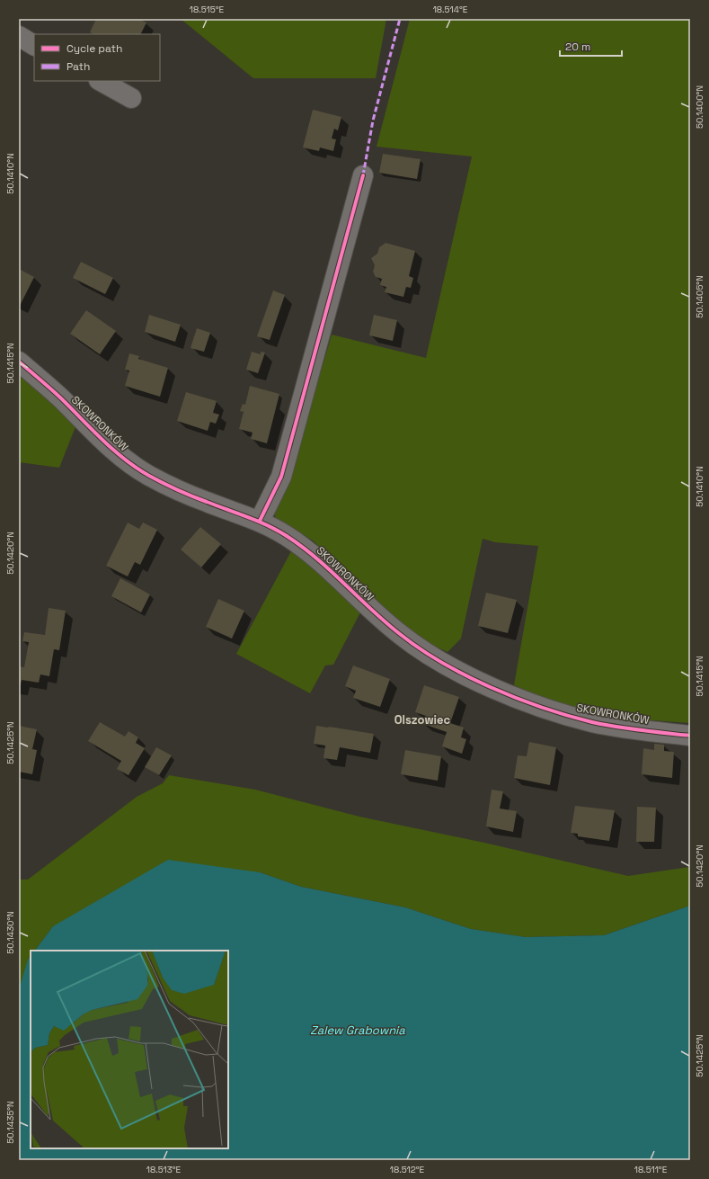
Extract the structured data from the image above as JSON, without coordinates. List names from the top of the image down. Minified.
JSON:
{"streets":{"street":["SKOWRONKÓW"]},"districts":["Olszowiec"],"water":["Zalew Grabownia"],"legend":["Cycle path","Path"],"scale_bar":"20 m","coordinates":["18.515°E","18.514°E","50.1400°N","50.1410°N","50.1405°N","50.1415°N","50.1420°N","50.1425°N","50.1430°N","50.1435°N","18.513°E","18.512°E","18.511°E"]}
